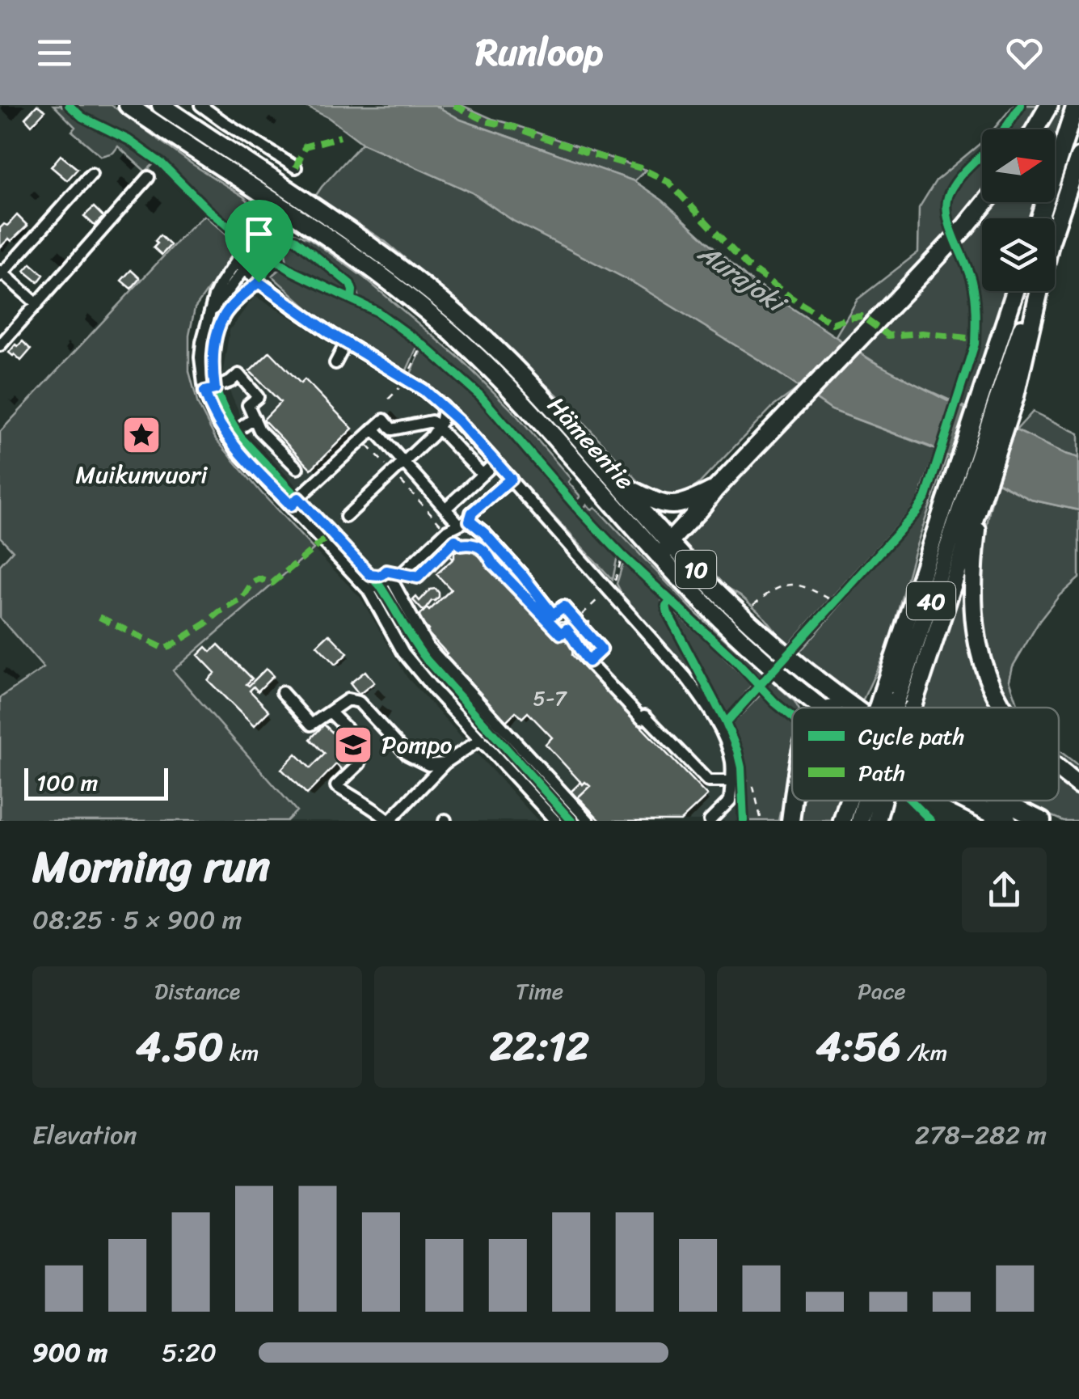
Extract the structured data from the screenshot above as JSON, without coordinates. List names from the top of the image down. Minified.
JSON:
{"streets":{"highway":["Hämeentie","10","40"]},"water":["Aurajoki"],"places":{"place":["Muikunvuori"],"school or university":["Pompo"]},"house_numbers":["5-7"],"legend":["Cycle path","Path"],"scale_bar":"100 m","north":"right","page":{"header":"Runloop","scale":"100 m","heading":["Morning run","08:25 · 5 × 900 m"],"stats":[["Distance","4.50 km"],["Time","22:12"],["Pace","4:56 /km"]],"chart":["Elevation","278–282 m"],"list":[{"name":"900 m","note":"5:20"}]}}
